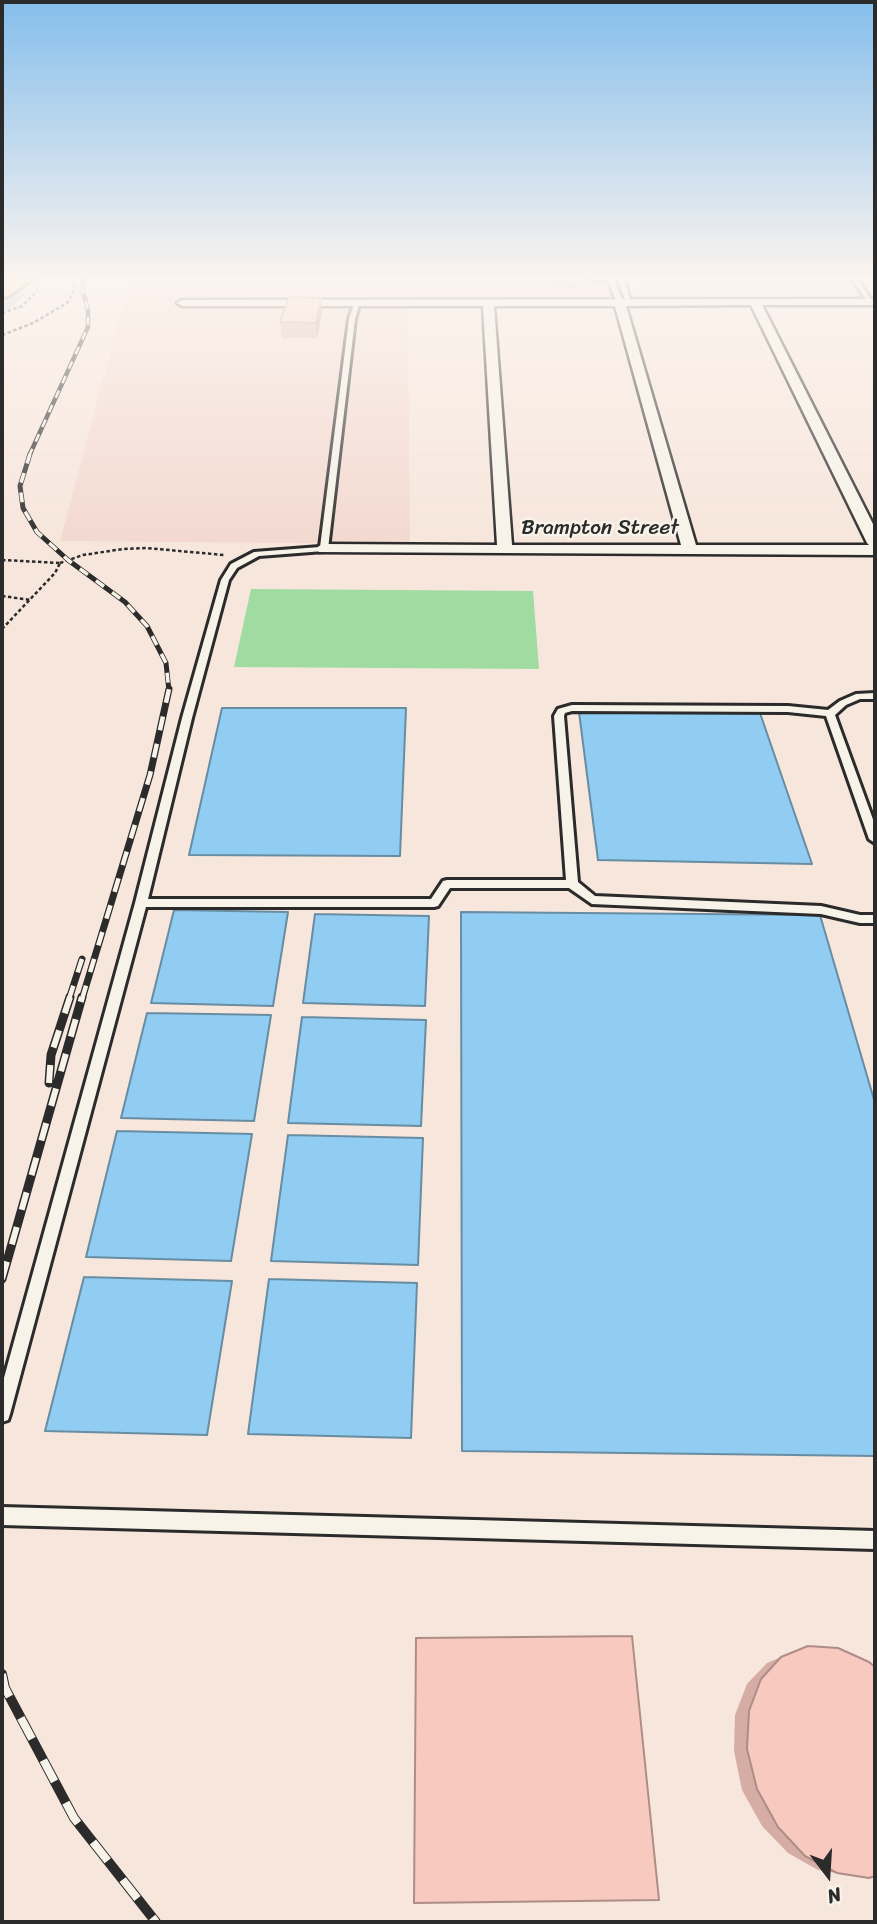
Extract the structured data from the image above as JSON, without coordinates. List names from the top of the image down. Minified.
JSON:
{"streets":{"street":["Brampton Street"]},"north":"bottom"}
